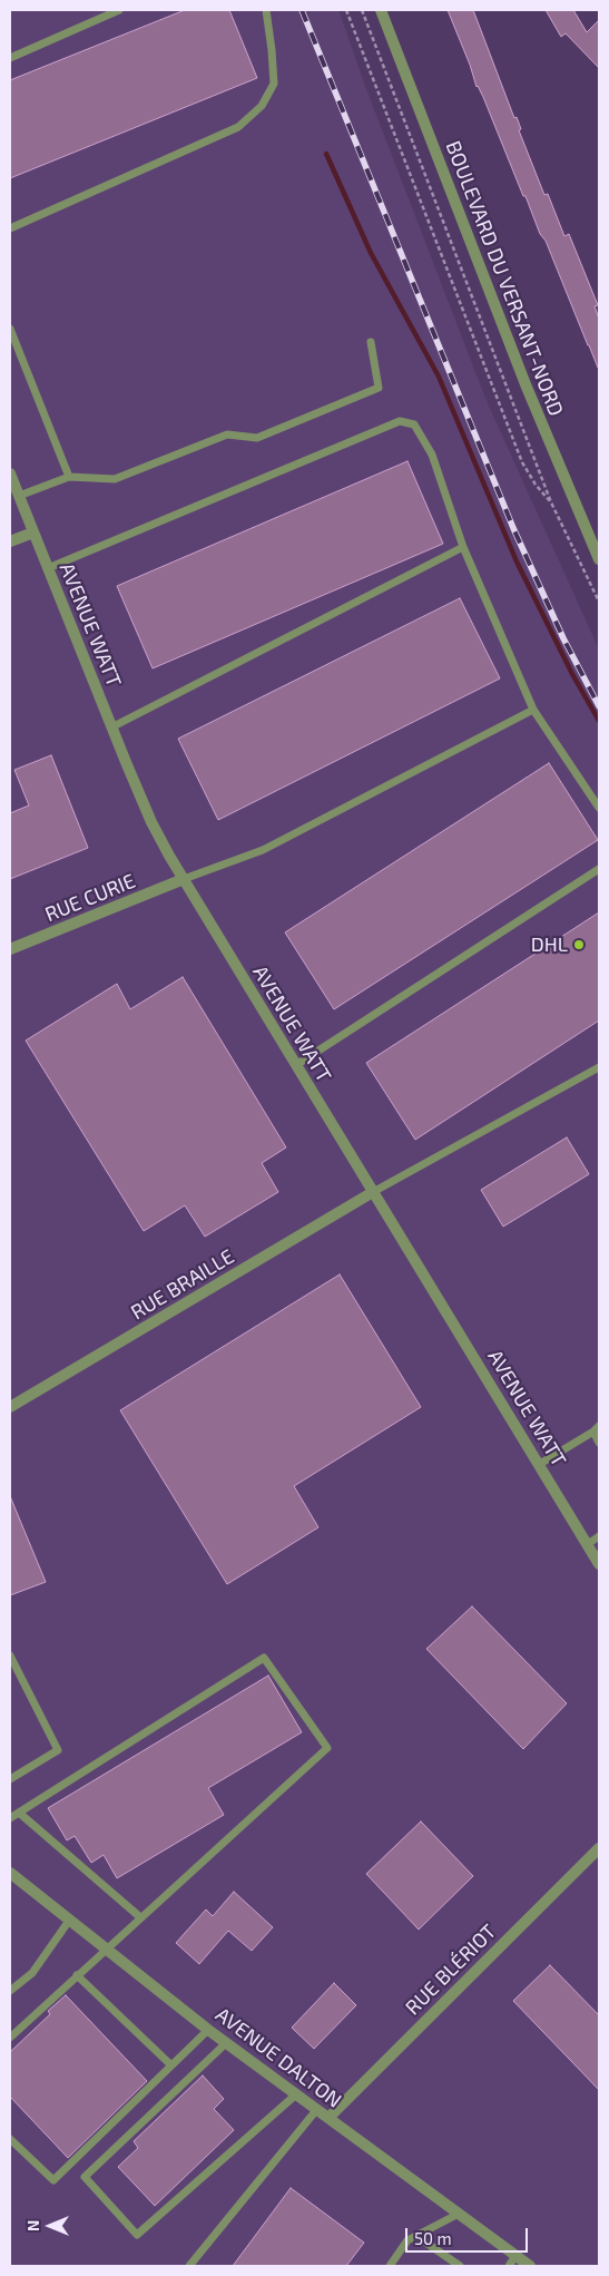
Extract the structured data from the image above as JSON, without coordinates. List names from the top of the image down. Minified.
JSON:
{"streets":{"street":["BOULEVARD DU VERSANT-NORD","AVENUE WATT","RUE CURIE","RUE BRAILLE","RUE BLÉRIOT","AVENUE DALTON"]},"crossings":[["AVENUE WATT","RUE CURIE"],["AVENUE WATT","RUE BRAILLE"],["RUE BLÉRIOT","AVENUE DALTON"]],"places":["DHL"],"scale_bar":"50 m","north":"left"}
